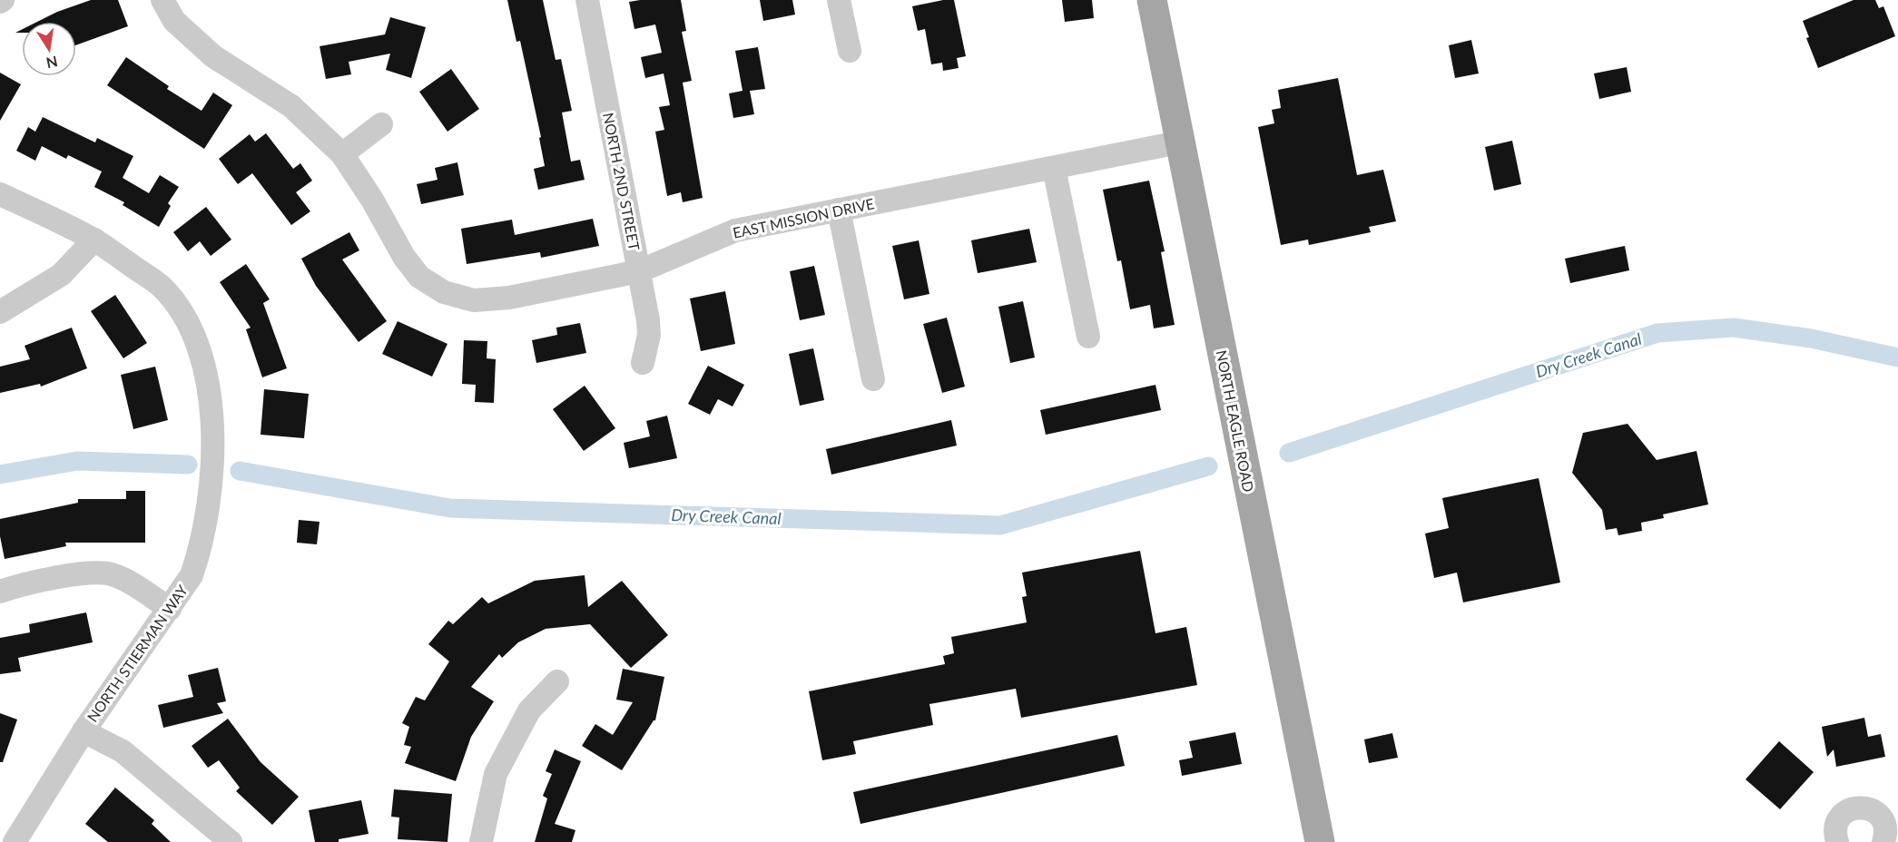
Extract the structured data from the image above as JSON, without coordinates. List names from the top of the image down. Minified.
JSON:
{"streets":{"main road":["NORTH EAGLE ROAD"],"street":["NORTH 2ND STREET","EAST MISSION DRIVE","NORTH STIERMAN WAY"]},"crossings":[["NORTH 2ND STREET","EAST MISSION DRIVE"],["EAST MISSION DRIVE","NORTH EAGLE ROAD"]],"water":["Dry Creek Canal"],"north":"bottom"}
